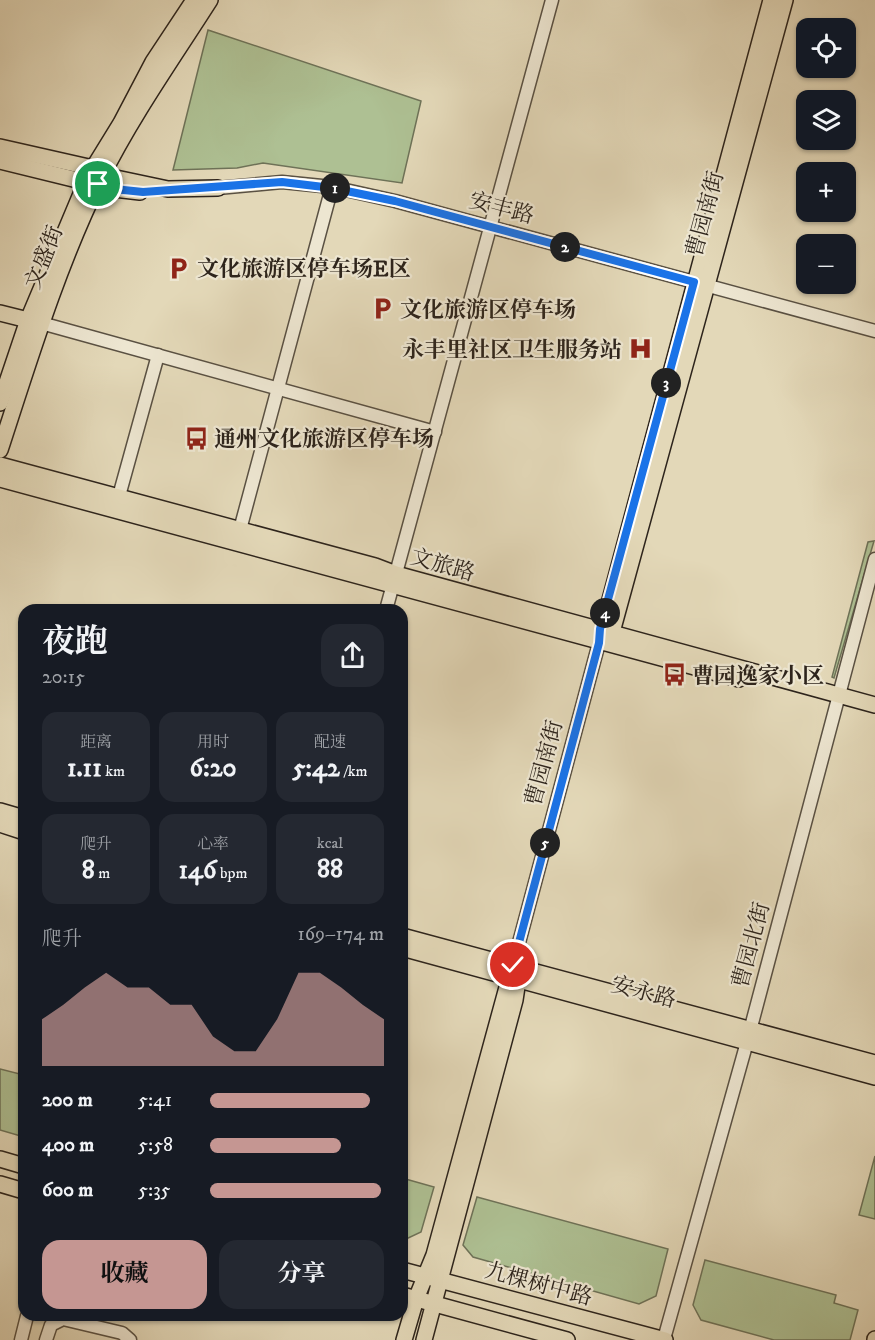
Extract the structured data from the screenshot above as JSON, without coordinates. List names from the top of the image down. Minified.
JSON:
{"streets":{"main road":["安丰路","曹园南街","文盛街","文旅路","安永路","九棵树中路"],"street":["曹园北街"]},"crossings":[["安丰路","曹园南街"],["安丰路","文盛街"],["曹园南街","文旅路"],["曹园南街","安永路"],["曹园南街","九棵树中路"],["文旅路","曹园北街"],["曹园北街","安永路"],["曹园北街","九棵树中路"]],"places":{"parking":["文化旅游区停车场E区","文化旅游区停车场"],"hospital":["永丰里社区卫生服务站"],"bus stop":["通州文化旅游区停车场","曹园逸家小区"]},"page":{"map_buttons":["+","−"],"pins":["1","2","3","4","5"],"heading":["夜跑","20:15"],"stats":[["距离","1.11 km"],["用时","6:20"],["配速","5:42 /km"],["爬升","8 m"],["心率","146 bpm"],["kcal","88"]],"chart":["爬升","169–174 m"],"list":[{"name":"200 m","note":"5:41"},{"name":"400 m","note":"5:58"},{"name":"600 m","note":"5:35"}],"buttons":["收藏","分享"]}}
